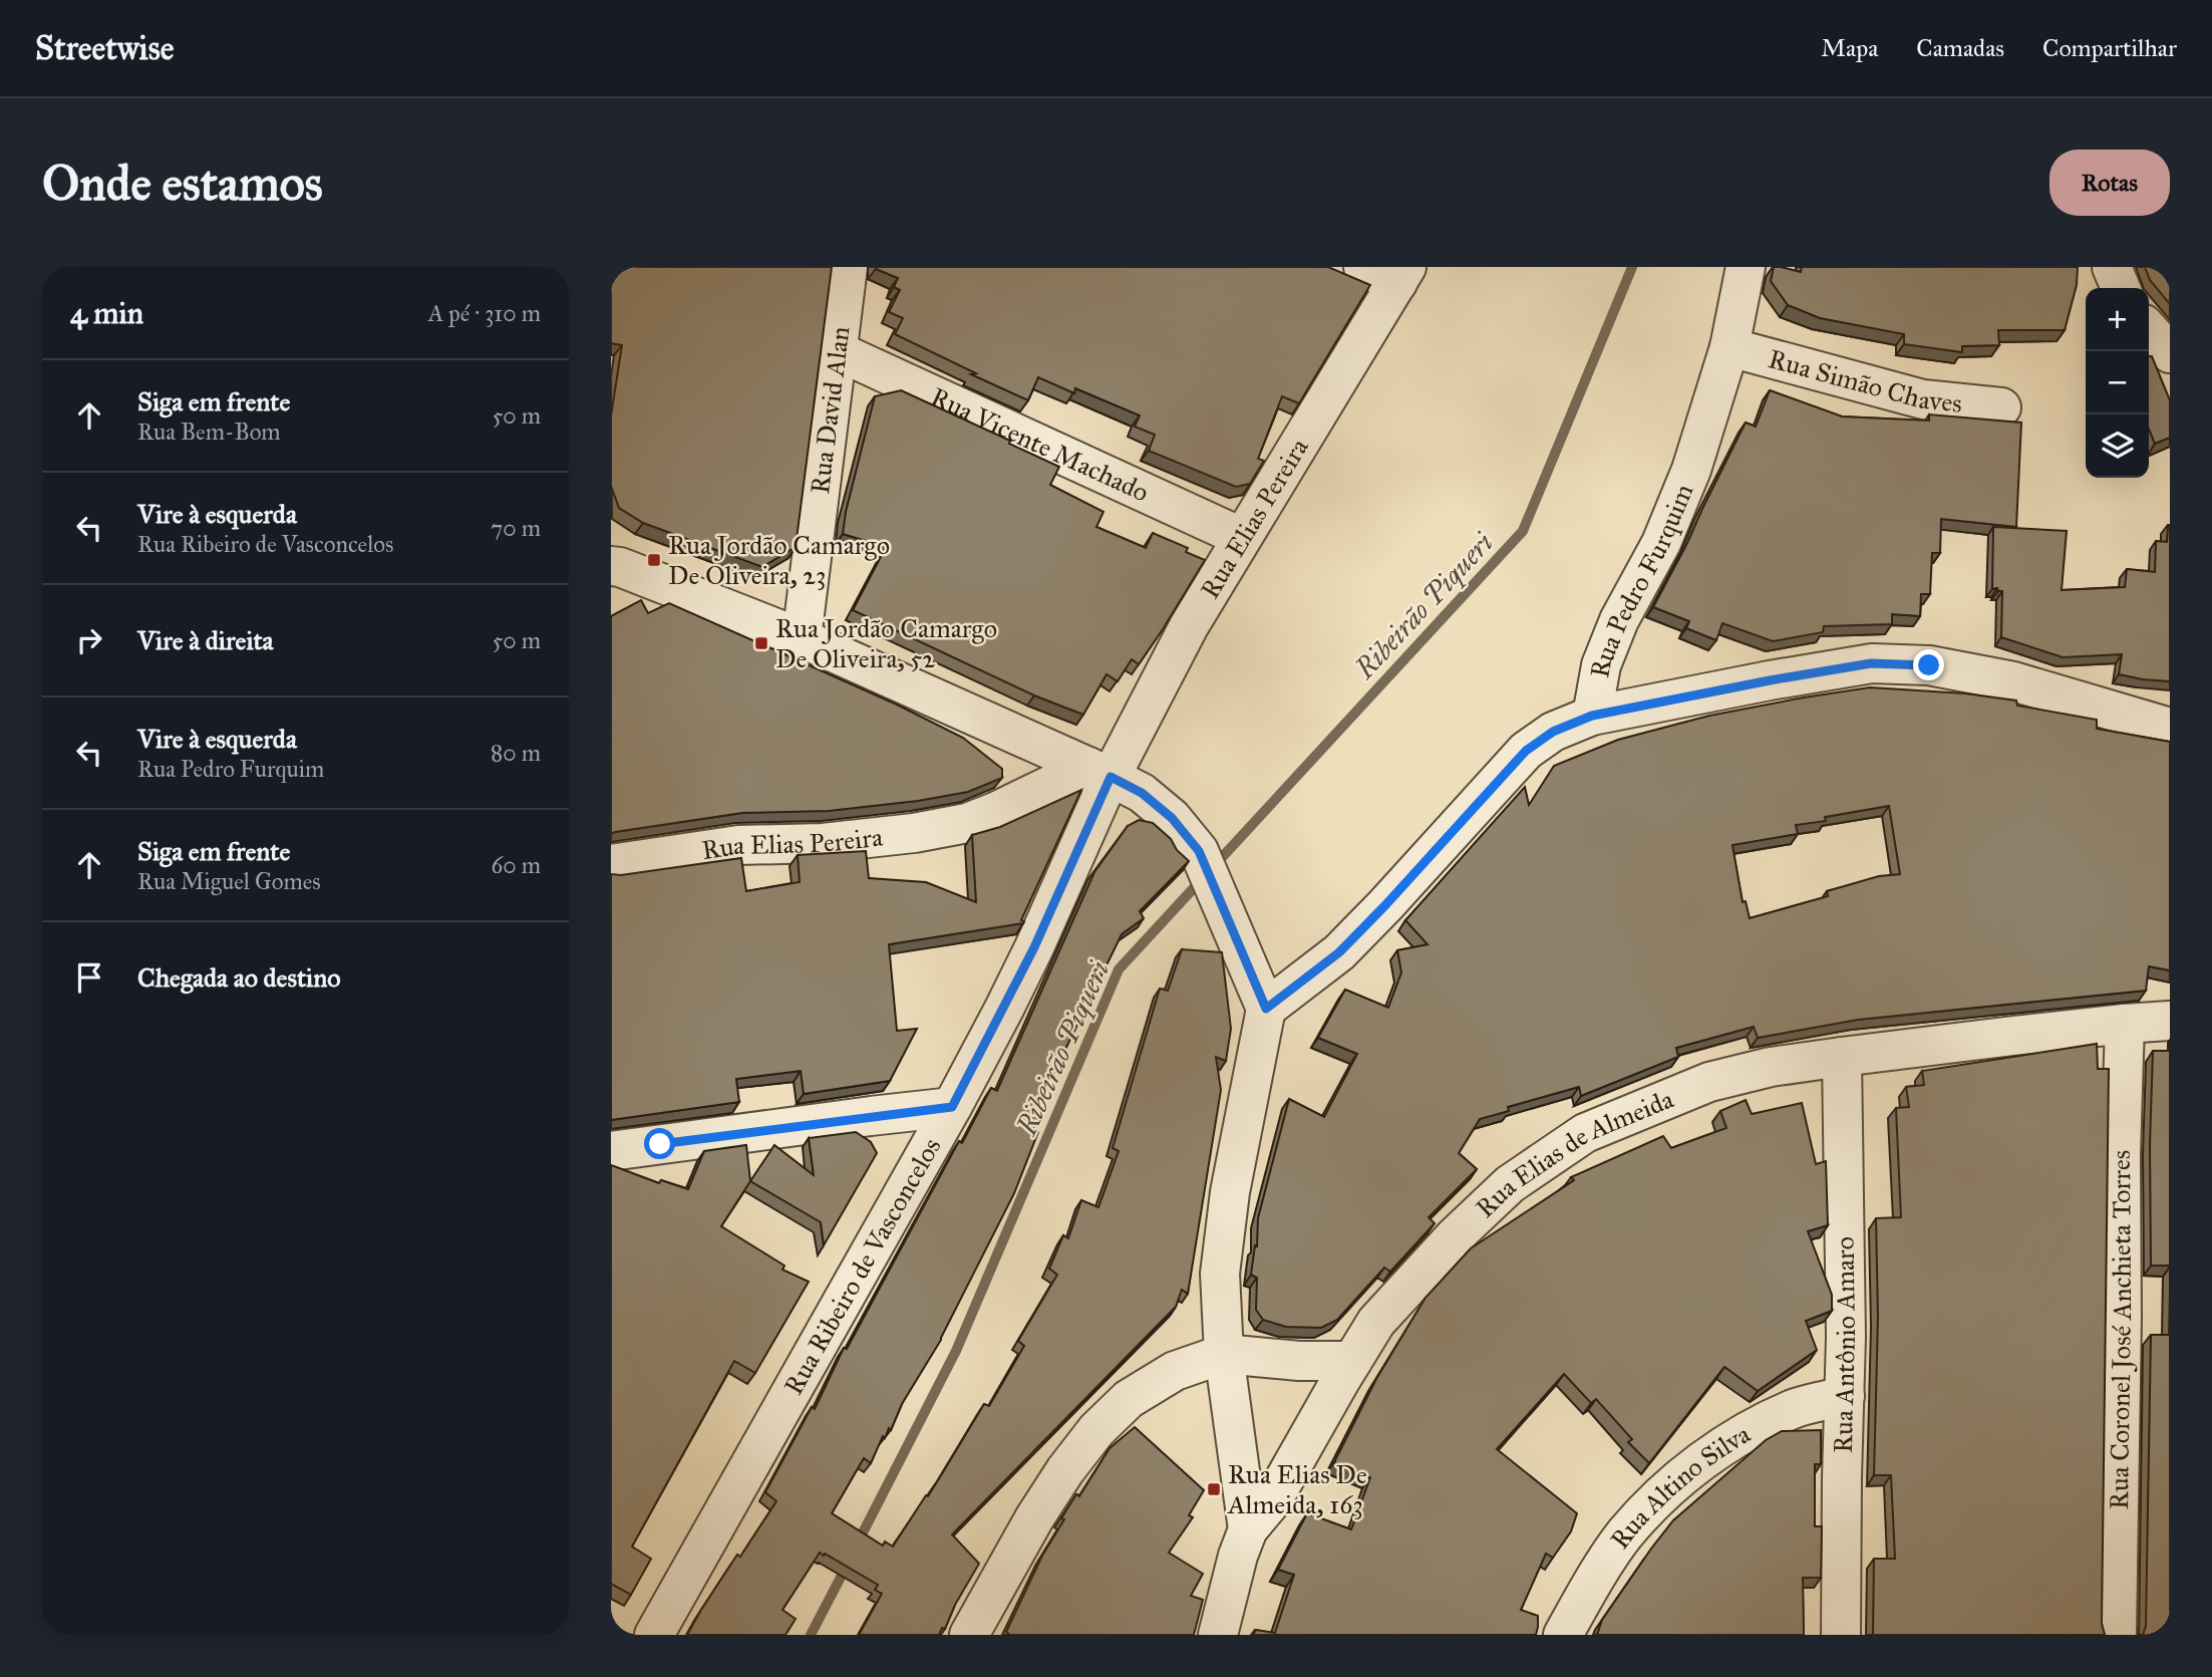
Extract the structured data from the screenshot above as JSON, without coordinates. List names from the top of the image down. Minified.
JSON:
{"streets":{"street":["Rua Simão Chaves","Rua David Alan","Rua Vicente Machado","Rua Elias Pereira","Rua Pedro Furquim","Rua Elias de Almeida","Rua Ribeiro de Vasconcelos","Rua Coronel José Anchieta Torres","Rua Antônio Amaro","Rua Altino Silva"]},"crossings":[["Rua Simão Chaves","Rua Pedro Furquim"],["Rua David Alan","Rua Vicente Machado"],["Rua Vicente Machado","Rua Elias Pereira"],["Rua Elias Pereira","Rua Ribeiro de Vasconcelos"],["Rua Elias de Almeida","Rua Coronel José Anchieta Torres"],["Rua Elias de Almeida","Rua Antônio Amaro"],["Rua Antônio Amaro","Rua Altino Silva"]],"water":["Ribeirão Piqueri"],"places":{"transit":["Rua Jordão Camargo De Oliveira, 23","Rua Jordão Camargo De Oliveira, 52","Rua Elias De Almeida, 163"]},"page":{"header":"Streetwise","nav":["Mapa","Camadas","Compartilhar"],"buttons":"Rotas","title":"Onde estamos","heading":["4 min","A pé · 310 m"],"map_buttons":["+","−"],"list":[["Siga em frente","Rua Bem-Bom","50 m"],["Vire à esquerda","Rua Ribeiro de Vasconcelos","70 m"],["Vire à direita","50 m"],["Vire à esquerda","Rua Pedro Furquim","80 m"],["Siga em frente","Rua Miguel Gomes","60 m"],"Chegada ao destino"]}}
